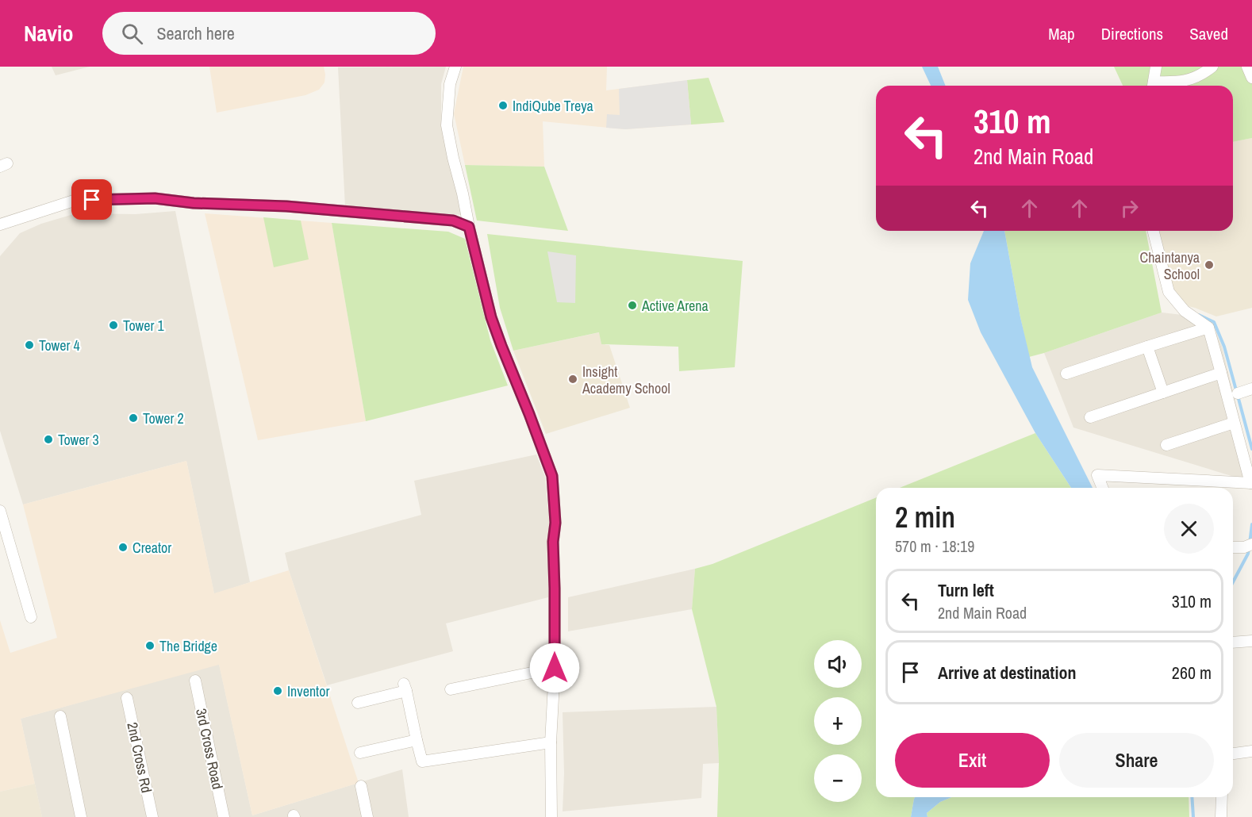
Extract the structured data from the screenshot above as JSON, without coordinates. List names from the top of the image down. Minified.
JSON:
{"streets":{"street":["3rd Cross Road","2nd Cross Rd"]},"places":["IndiQube Treya","Chaintanya School","Active Arena","Tower 1","Tower 4","Insight Academy School","Tower 2","Tower 3","Creator","The Bridge","Inventor"],"page":{"header":"Navio","search":"Search here","nav":["Map","Directions","Saved"],"turn":["310 m","2nd Main Road"],"heading":["2 min","570 m · 18:19"],"list":[{"name":"Turn left","note":"2nd Main Road","value":"310 m"},{"name":"Arrive at destination","value":"260 m"}],"map_buttons":["+","−"],"buttons":["Exit","Share"]}}
